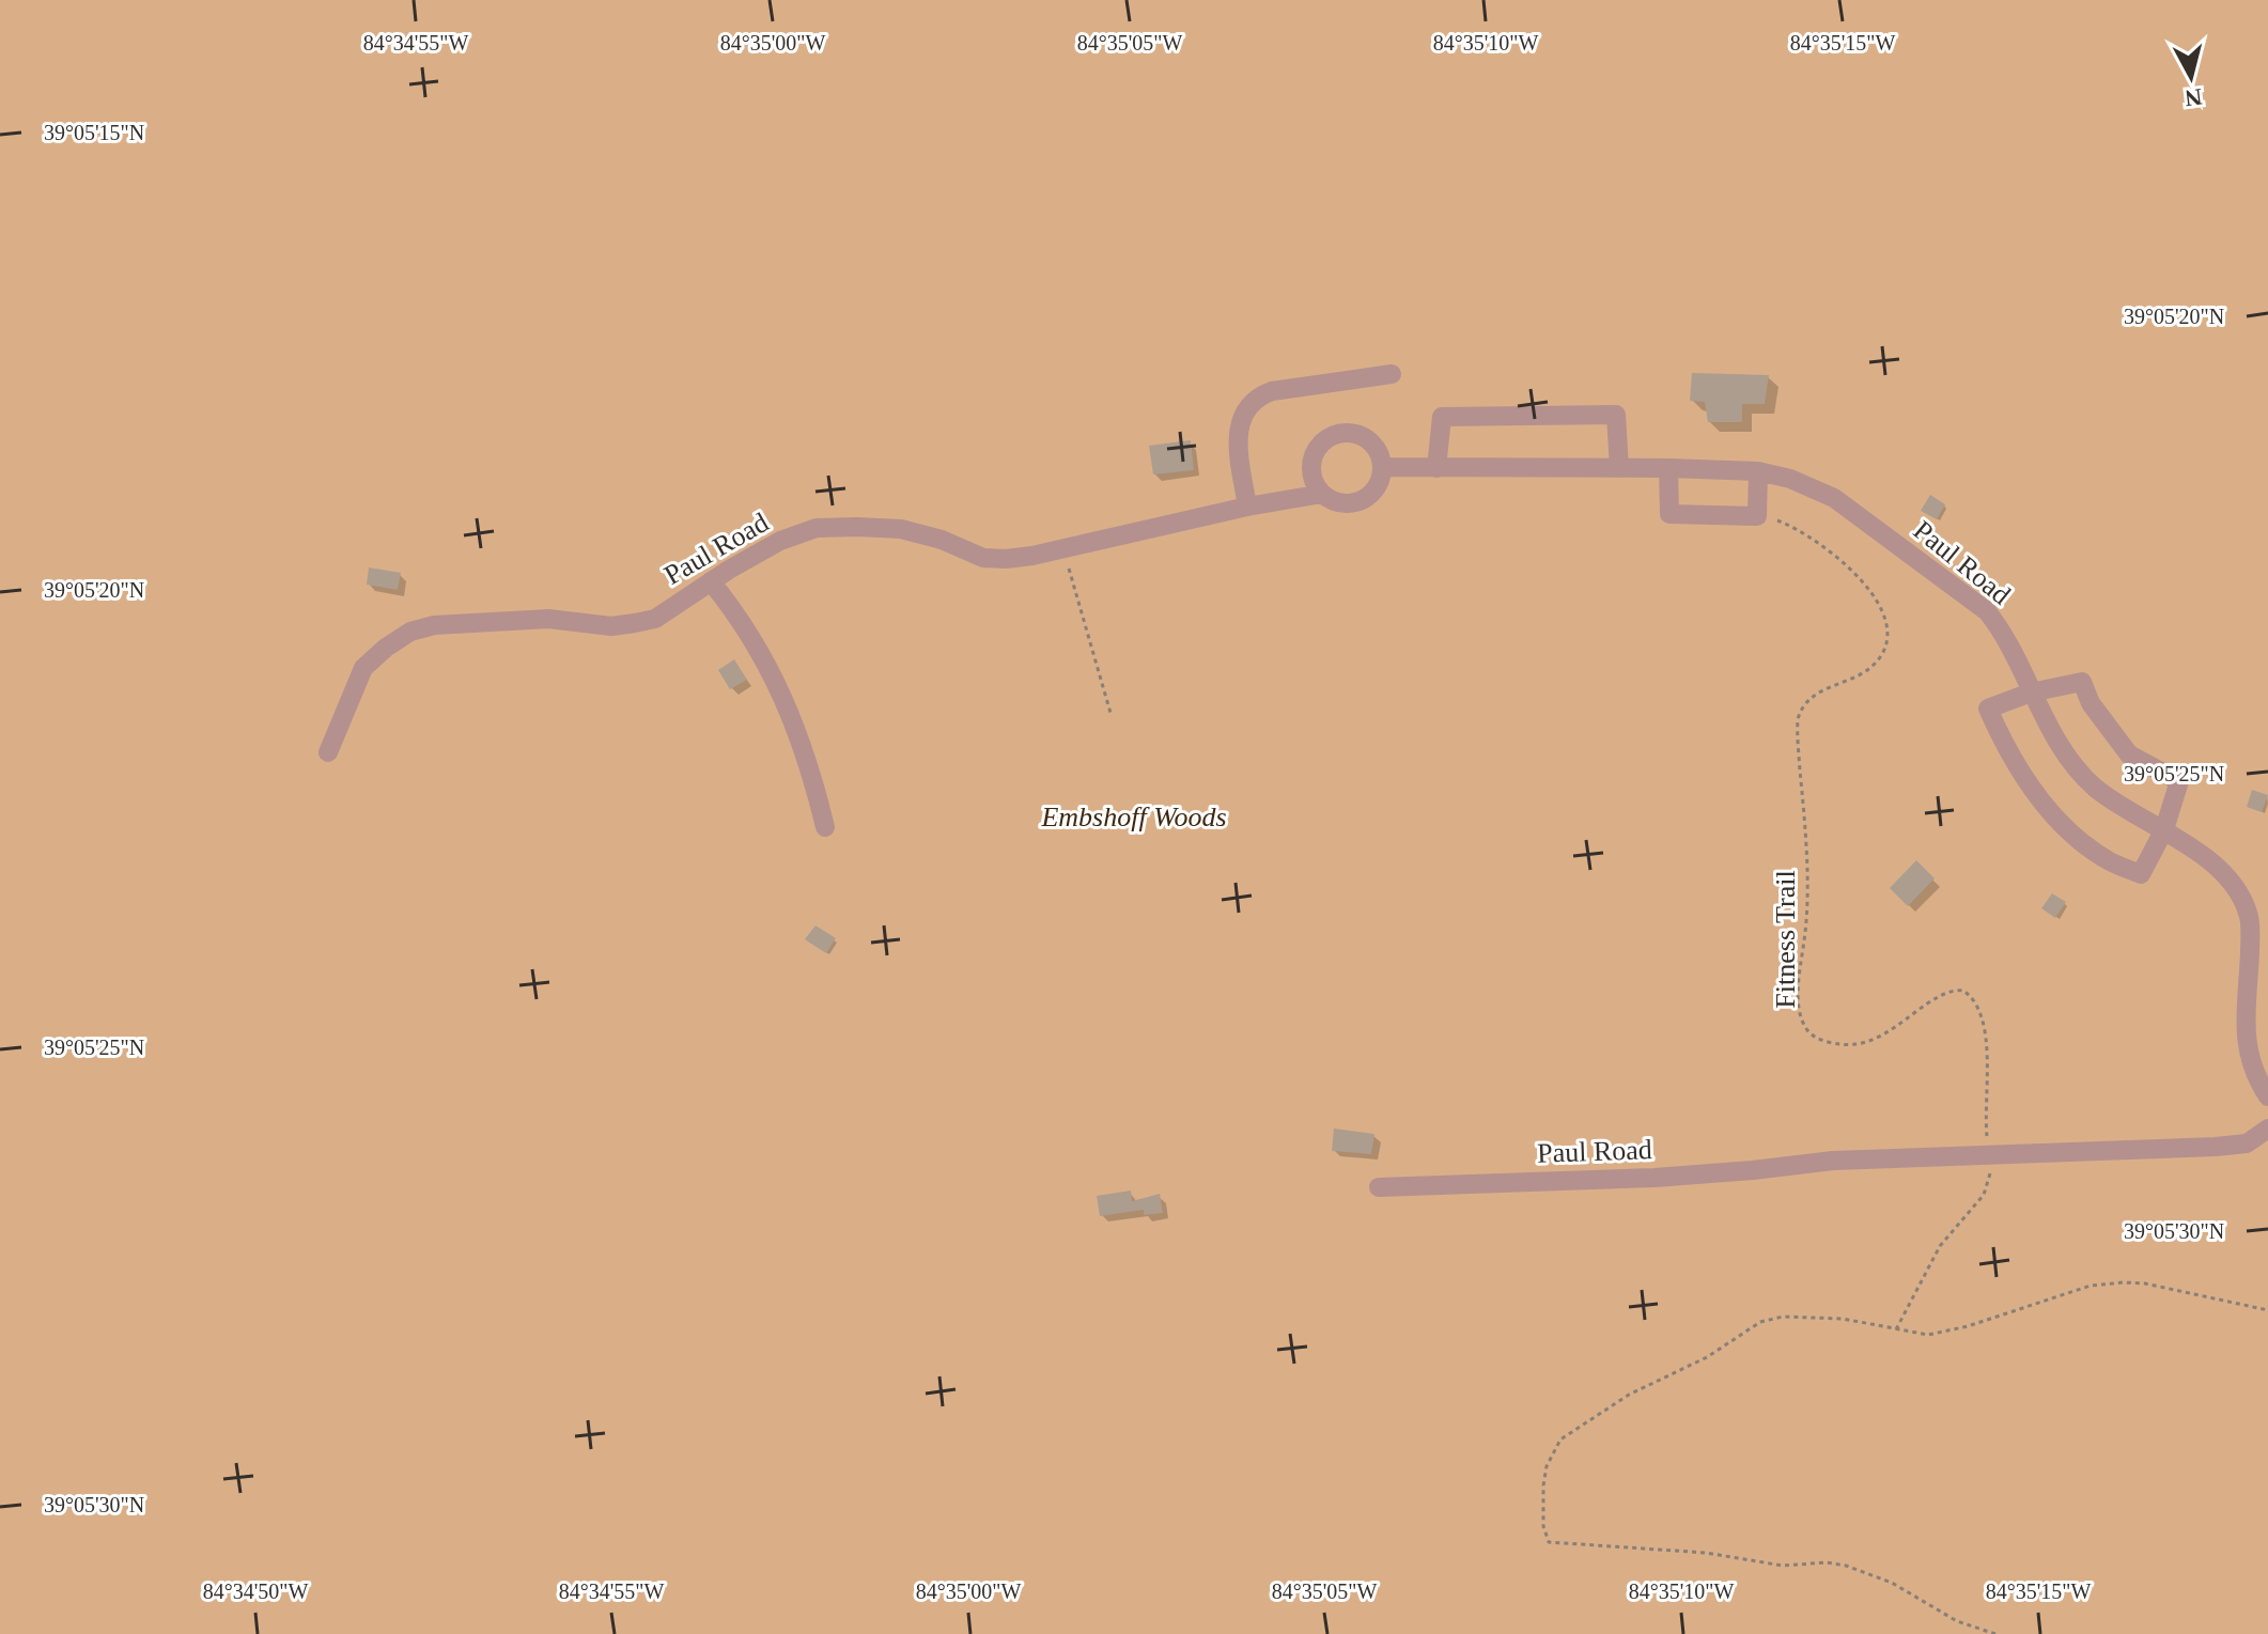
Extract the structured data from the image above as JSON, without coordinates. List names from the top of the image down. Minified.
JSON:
{"streets":{"street":["Paul Road"],"path":["Fitness Trail"]},"crossings":[["Paul Road","Fitness Trail"]],"parks":["Embshoff Woods"],"north":"bottom","coordinates":["84°34'55\"W","84°35'00\"W","84°35'05\"W","84°35'10\"W","84°35'15\"W","39°05'15\"N","39°05'20\"N","39°05'25\"N","39°05'30\"N","84°34'50\"W"]}
